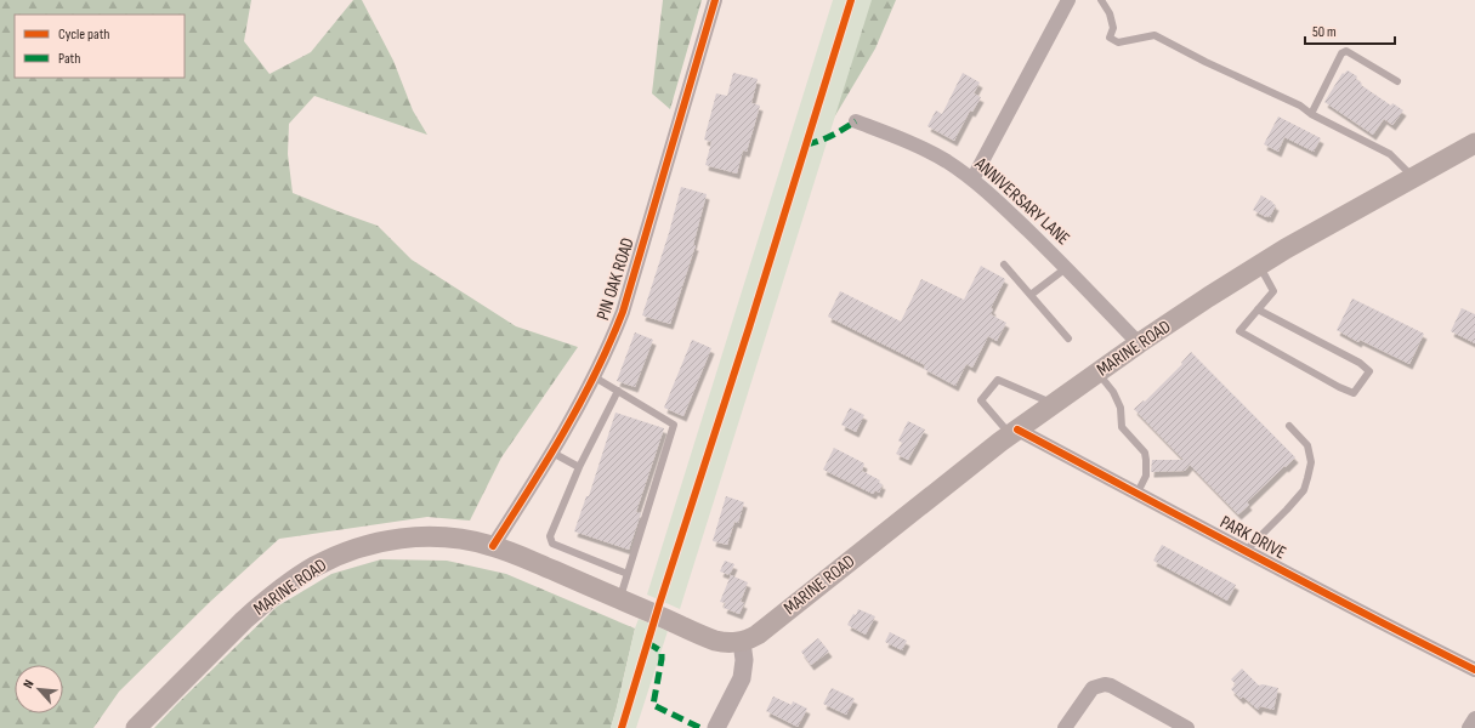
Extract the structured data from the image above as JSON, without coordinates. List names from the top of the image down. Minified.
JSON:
{"streets":{"main road":["MARINE ROAD"],"street":["ANNIVERSARY LANE","PIN OAK ROAD","PARK DRIVE"]},"crossings":[["ANNIVERSARY LANE","MARINE ROAD"],["PIN OAK ROAD","MARINE ROAD"],["MARINE ROAD","PARK DRIVE"]],"legend":["Cycle path","Path"],"scale_bar":"50 m","north":"top left"}
